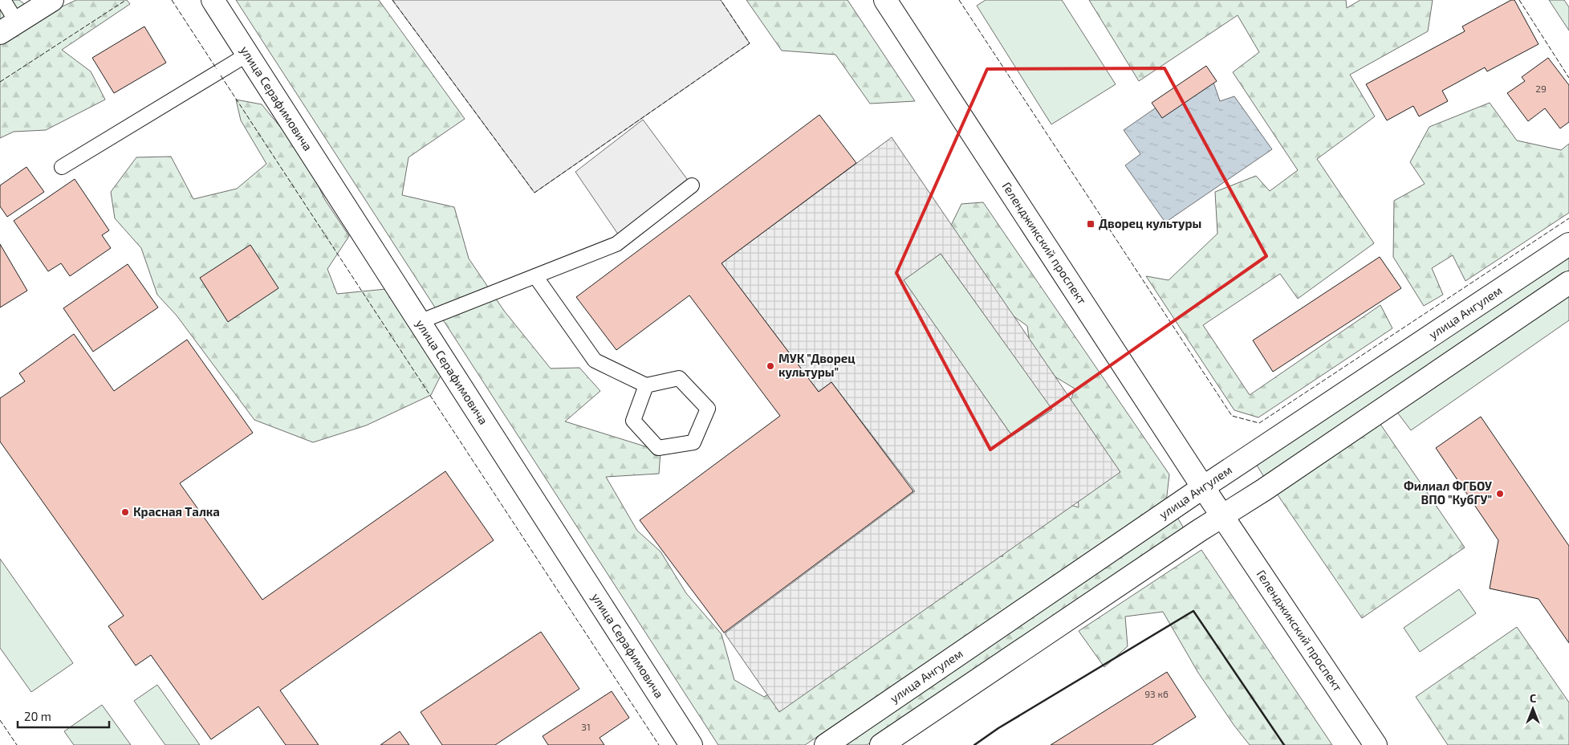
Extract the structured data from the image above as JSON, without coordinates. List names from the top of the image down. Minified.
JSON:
{"streets":{"street":["улица Серафимовича","Геленджикский проспект","улица Ангулем"]},"crossings":[["Геленджикский проспект","улица Ангулем"]],"places":{"transit":["Дворец культуры"],"other":["МУК \"Дворец культуры\"","Филиал ФГБОУ ВПО \"КубГУ\"","Красная Талка"]},"house_numbers":["29","93 к6","31"],"scale_bar":"20 m","north":"top"}
